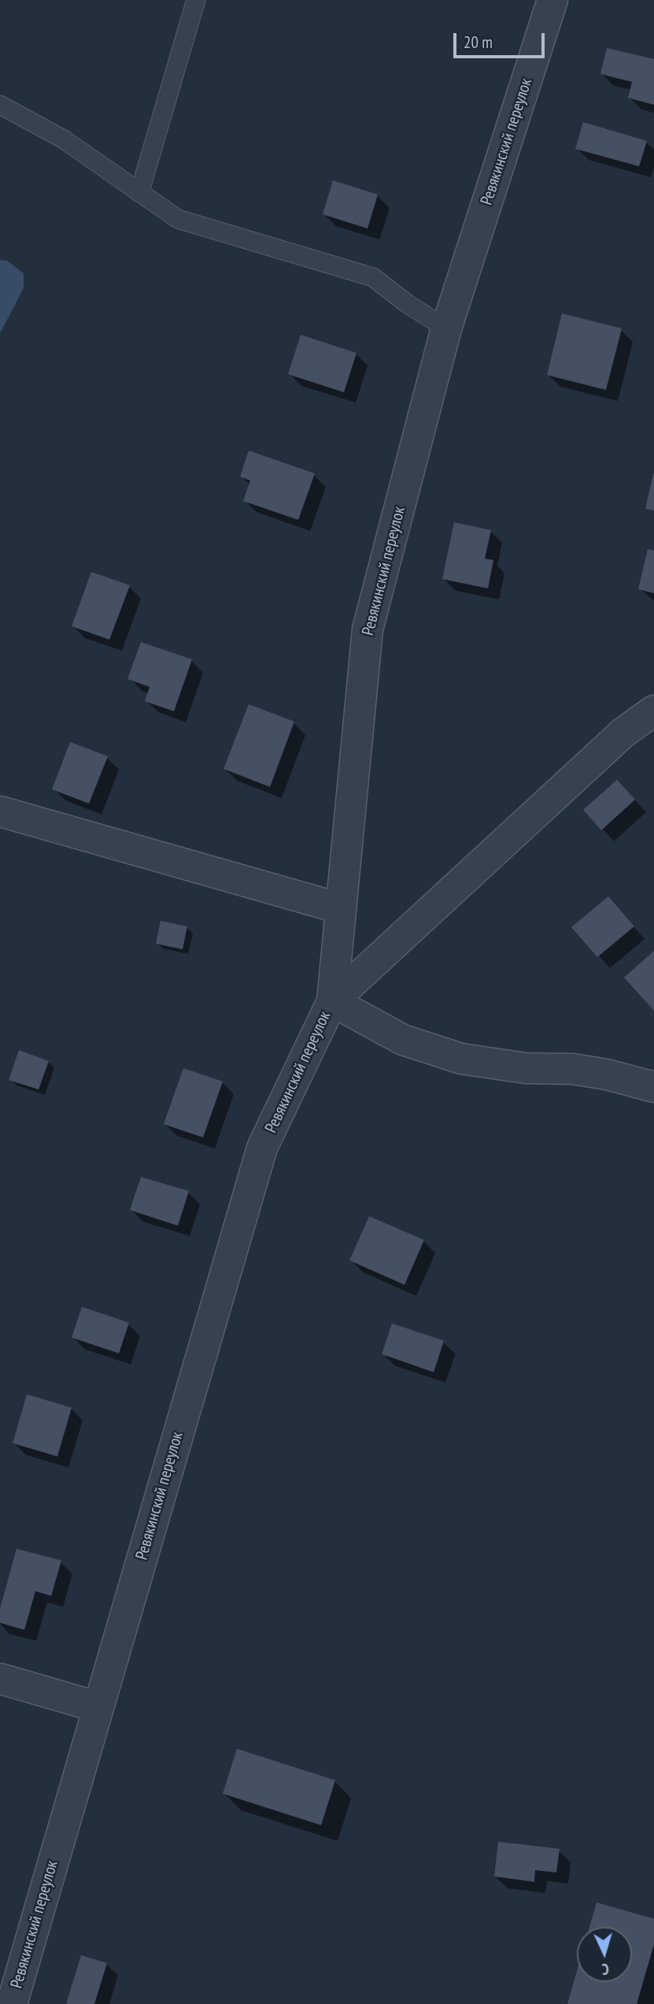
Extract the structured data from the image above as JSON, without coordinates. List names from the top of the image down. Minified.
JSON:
{"streets":{"street":["Ревякинский переулок"]},"scale_bar":"20 m","north":"bottom"}
